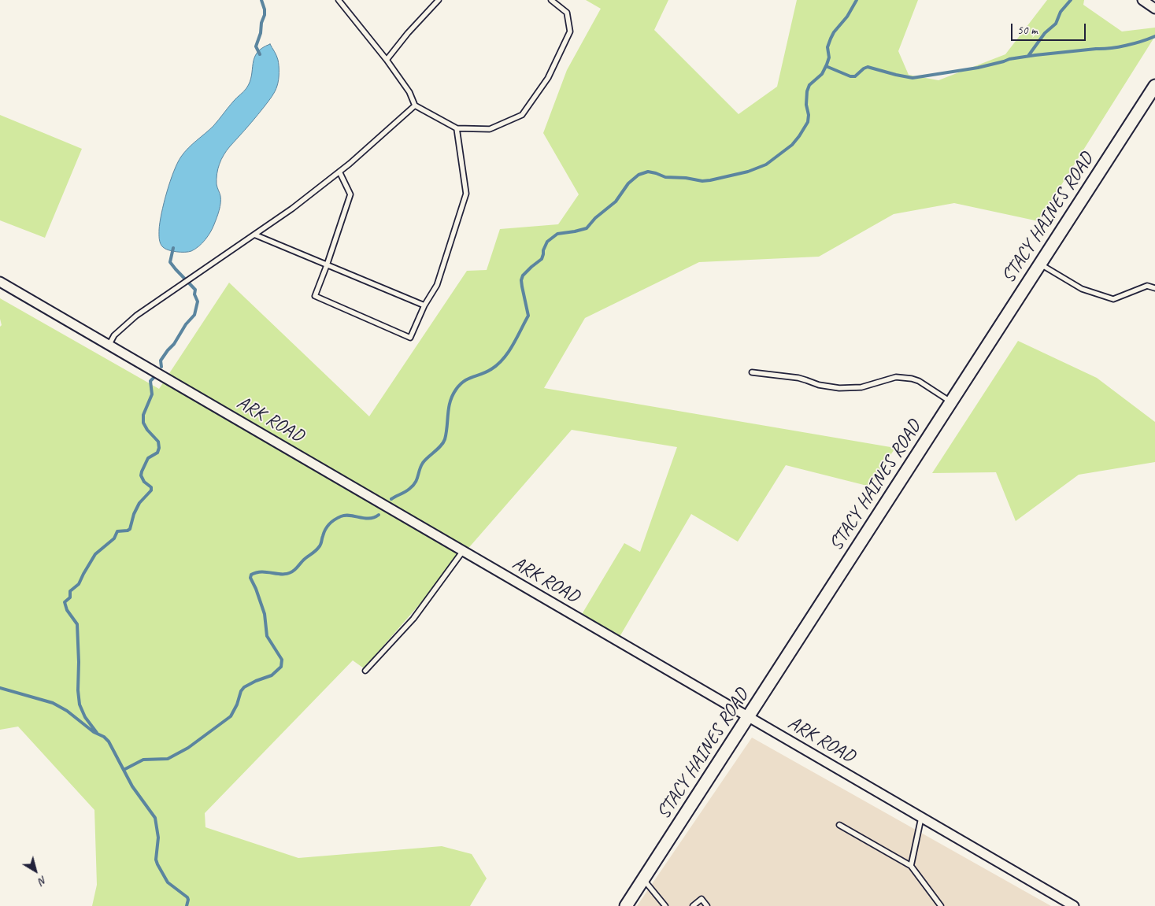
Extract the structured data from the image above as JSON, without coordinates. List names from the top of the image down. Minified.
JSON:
{"streets":{"street":["STACY HAINES ROAD","ARK ROAD"]},"crossings":[["STACY HAINES ROAD","ARK ROAD"]],"scale_bar":"50 m","north":"bottom right"}
